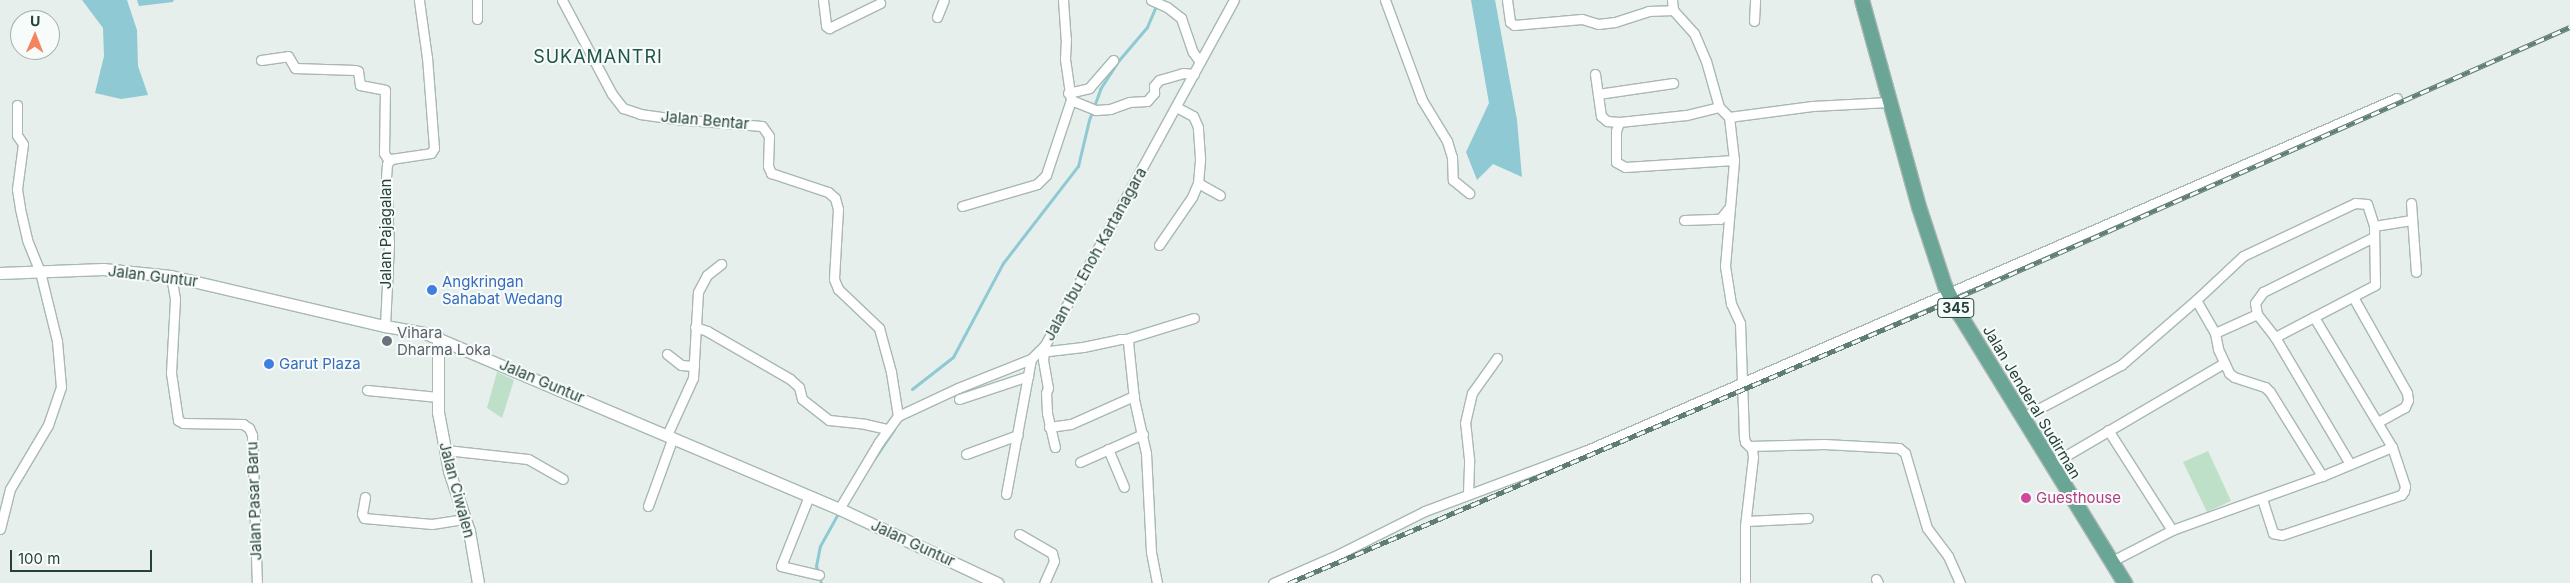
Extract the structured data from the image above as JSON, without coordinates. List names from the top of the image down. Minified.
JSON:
{"streets":{"main road":["345","Jalan Jenderal Sudirman"],"street":["Jalan Bentar","Jalan Pajagalan","Jalan Ibu Enoh Kartanagara","Jalan Guntur","Jalan Ciwalen","Jalan Pasar Baru"]},"crossings":[["Jalan Bentar","Jalan Ibu Enoh Kartanagara"],["Jalan Pajagalan","Jalan Guntur"],["Jalan Ibu Enoh Kartanagara","Jalan Guntur"],["Jalan Guntur","Jalan Ciwalen"],["Jalan Guntur","Jalan Pasar Baru"]],"districts":["SUKAMANTRI"],"places":["Angkringan Sahabat Wedang","Vihara Dharma Loka","Garut Plaza","Guesthouse"],"scale_bar":"100 m","north":"top"}
